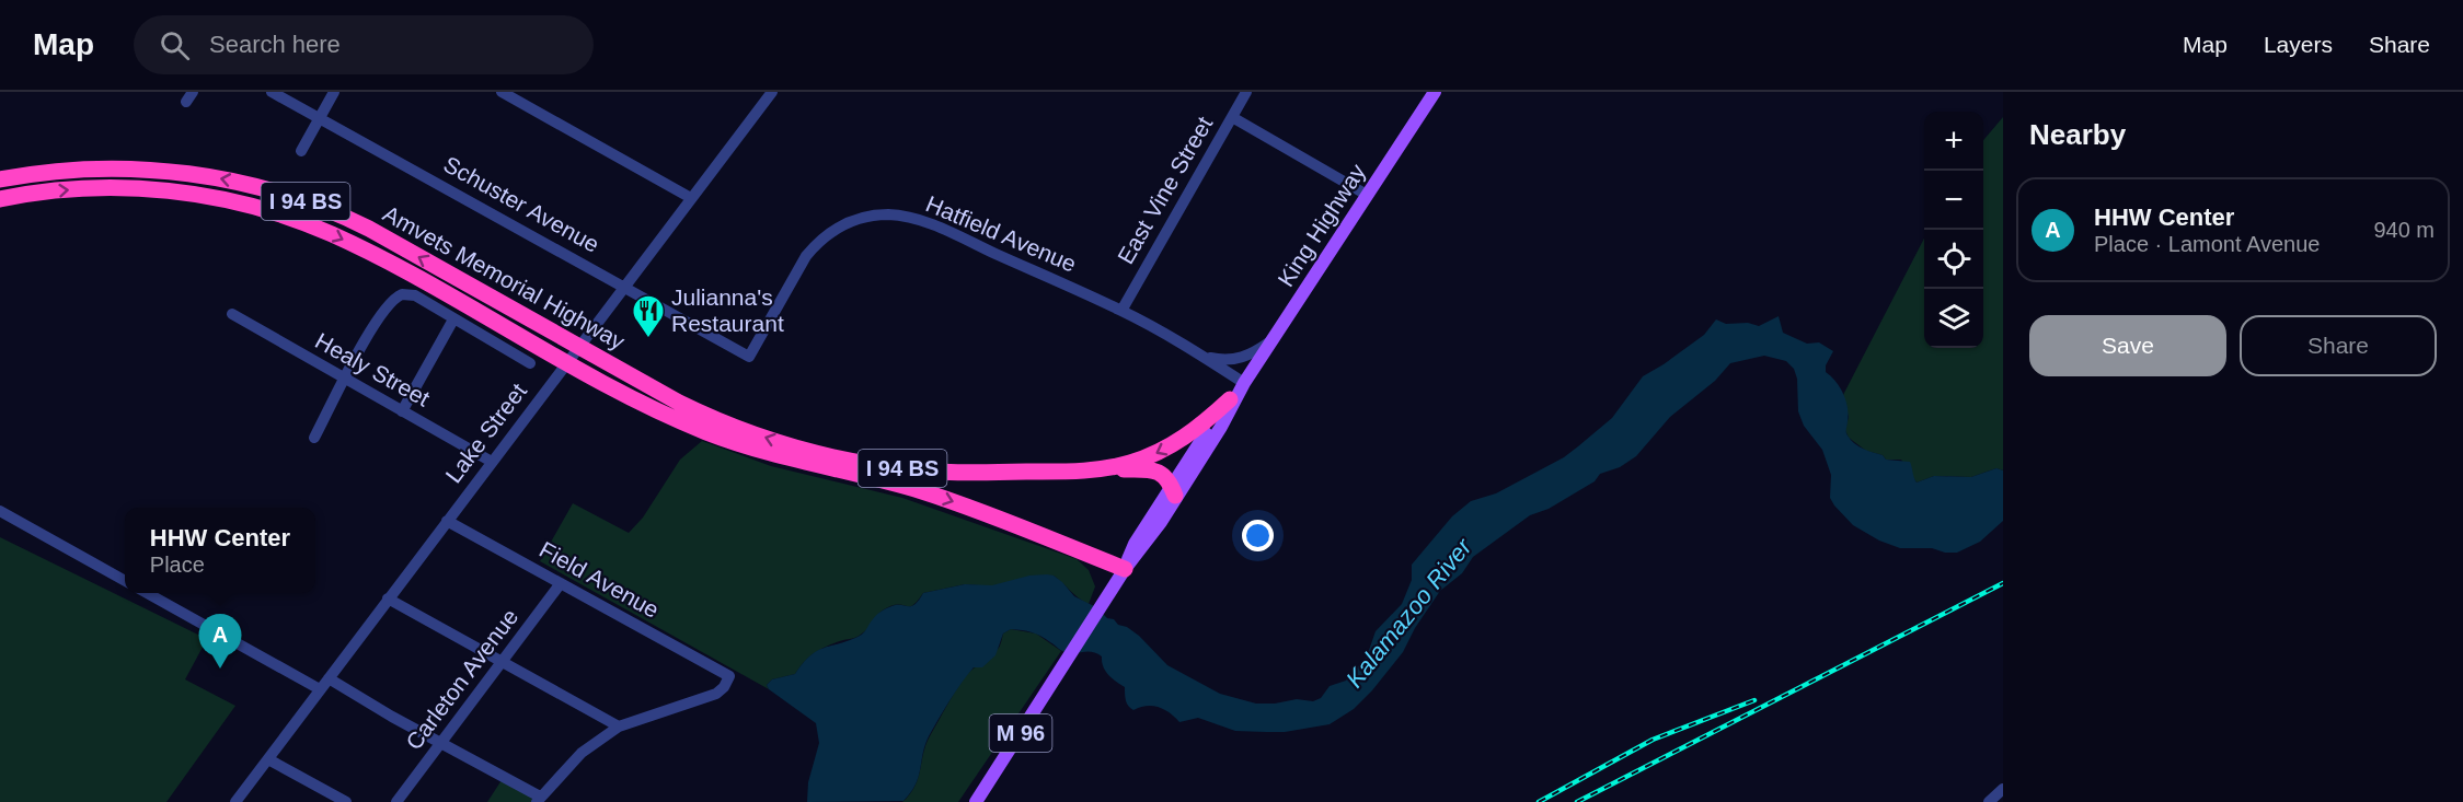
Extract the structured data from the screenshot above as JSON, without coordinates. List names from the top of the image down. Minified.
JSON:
{"streets":{"highway":["I 94 BS","Amvets Memorial Highway"],"main road":["King Highway","M 96"],"street":["East Vine Street","Schuster Avenue","Hatfield Avenue","Healy Street","Lake Street","Field Avenue","Carleton Avenue"]},"crossings":[["East Vine Street","Hatfield Avenue"],["I 94 BS","King Highway"],["I 94 BS","Amvets Memorial Highway"],["Schuster Avenue","Hatfield Avenue"],["Schuster Avenue","Lake Street"],["King Highway","Hatfield Avenue"],["King Highway","Amvets Memorial Highway"],["Amvets Memorial Highway","Lake Street"],["Healy Street","Lake Street"],["Lake Street","Field Avenue"],["Field Avenue","Carleton Avenue"]],"water":["Kalamazoo River"],"places":{"restaurant":["Julianna's Restaurant"]},"page":{"header":"Map","search":"Search here","nav":["Map","Layers","Share"],"heading":"Nearby","map_buttons":["+","−"],"list":[{"mark":"A","name":"HHW Center","note":"Place · Lamont Avenue","value":"940 m"}],"buttons":["Save","Share"],"popup":["HHW Center","Place"],"pins":"A"}}
